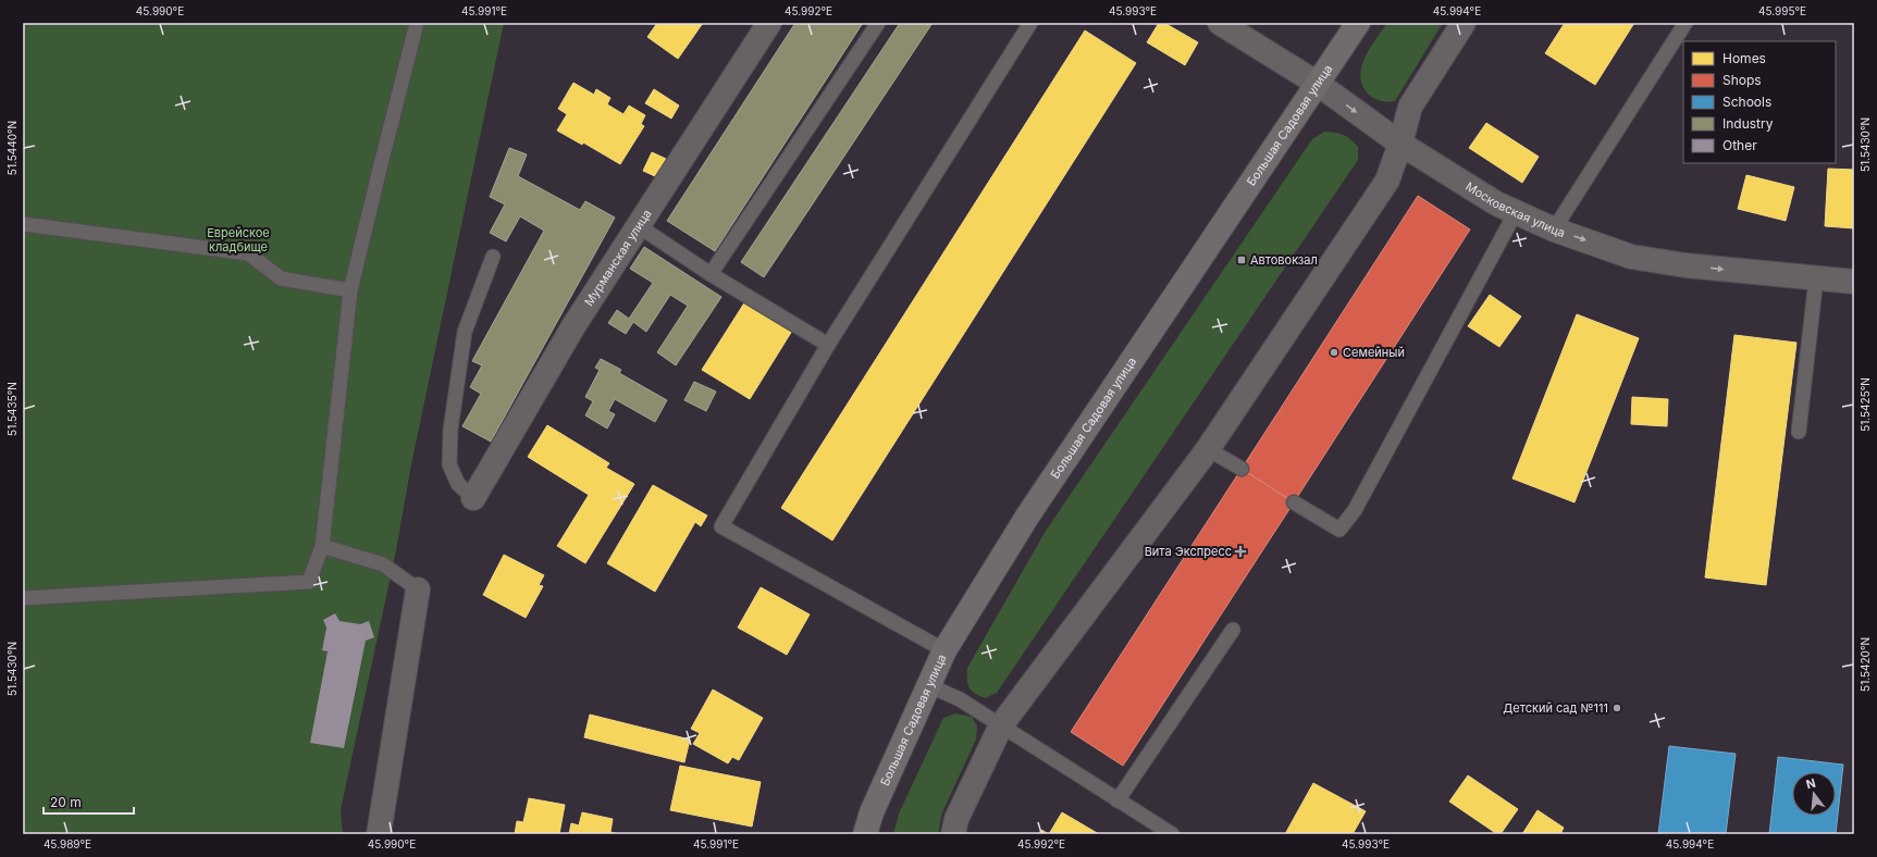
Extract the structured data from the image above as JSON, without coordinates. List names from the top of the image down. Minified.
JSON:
{"streets":{"main road":["Большая Садовая улица"],"street":["Московская улица","Мурманская улица"]},"crossings":[["Большая Садовая улица","Московская улица"]],"one_way":["Московская улица"],"parks":["Еврейское кладбище"],"places":{"transit":["Автовокзал"],"other":["Семейный","Детский сад №111"],"health":["Вита Экспресс"]},"legend":["Homes","Shops","Schools","Industry","Other"],"scale_bar":"20 m","north":"top","coordinates":["45.990°E","45.991°E","45.992°E","45.993°E","45.994°E","45.995°E","51.5430°N","51.5440°N","51.5425°N","51.5435°N","51.5420°N","45.989°E"]}
